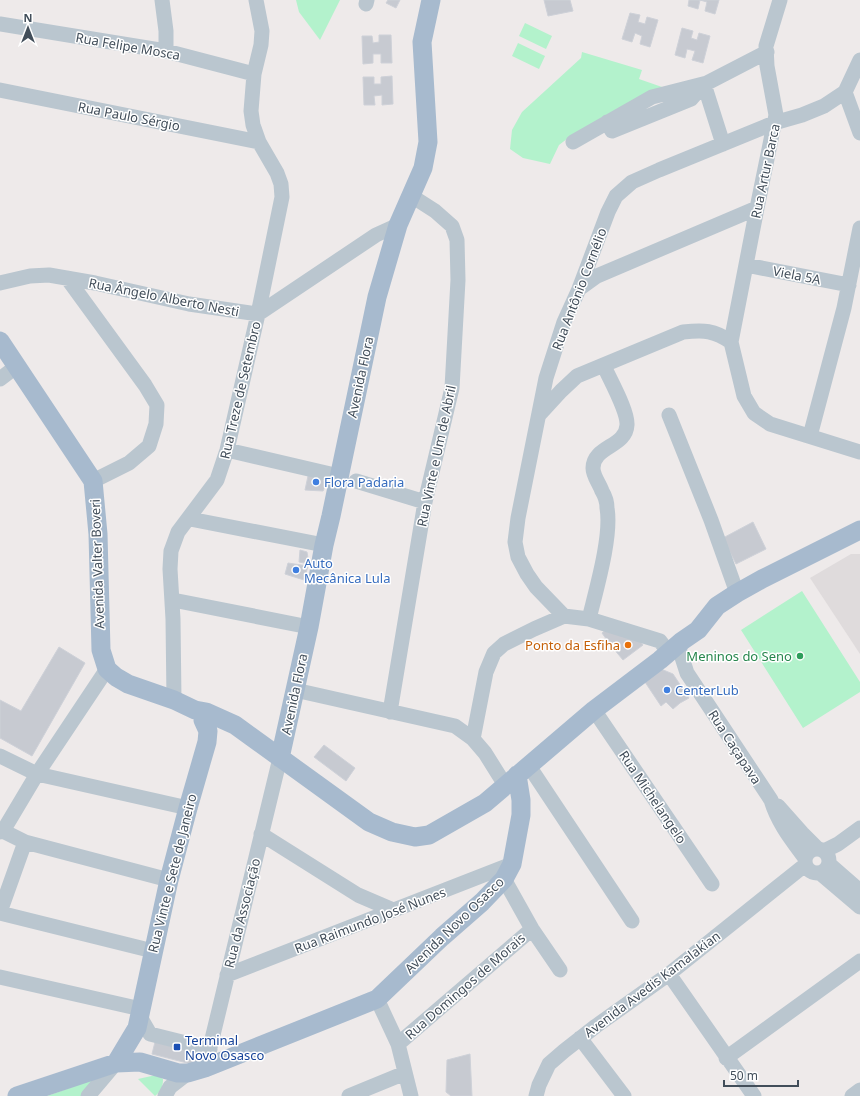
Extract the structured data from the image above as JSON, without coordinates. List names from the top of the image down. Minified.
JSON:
{"streets":{"main road":["Avenida Flora","Avenida Valter Boveri","Rua Vinte e Sete de Janeiro","Avenida Novo Osasco"],"street":["Rua Felipe Mosca","Rua Paulo Sérgio","Rua Artur Barca","Viela 5A","Rua Antônio Cornélio","Rua Ângelo Alberto Nesti","Rua Treze de Setembro","Rua Vinte e Um de Abril","Rua Caçapava","Rua Michelangelo","Rua da Associação","Rua Raimundo José Nunes","Avenida Avedis Kamalakian","Rua Domingos de Morais"]},"crossings":[["Rua Felipe Mosca","Rua Treze de Setembro"],["Rua Paulo Sérgio","Rua Treze de Setembro"],["Rua Artur Barca","Viela 5A"],["Rua Artur Barca","Rua Antônio Cornélio"],["Rua Ângelo Alberto Nesti","Avenida Flora"],["Rua Ângelo Alberto Nesti","Rua Treze de Setembro"],["Avenida Flora","Rua Vinte e Um de Abril"],["Avenida Flora","Rua da Associação"],["Rua Caçapava","Avenida Avedis Kamalakian"],["Rua Vinte e Sete de Janeiro","Avenida Novo Osasco"],["Rua da Associação","Rua Raimundo José Nunes"],["Rua da Associação","Avenida Novo Osasco"],["Rua Raimundo José Nunes","Avenida Novo Osasco"]],"places":{"other":["Flora Padaria","Auto Mecânica Lula","Ponto da Esfiha","Meninos do Seno","CenterLub"],"transit":["Terminal Novo Osasco"]},"scale_bar":"50 m","north":"top"}
